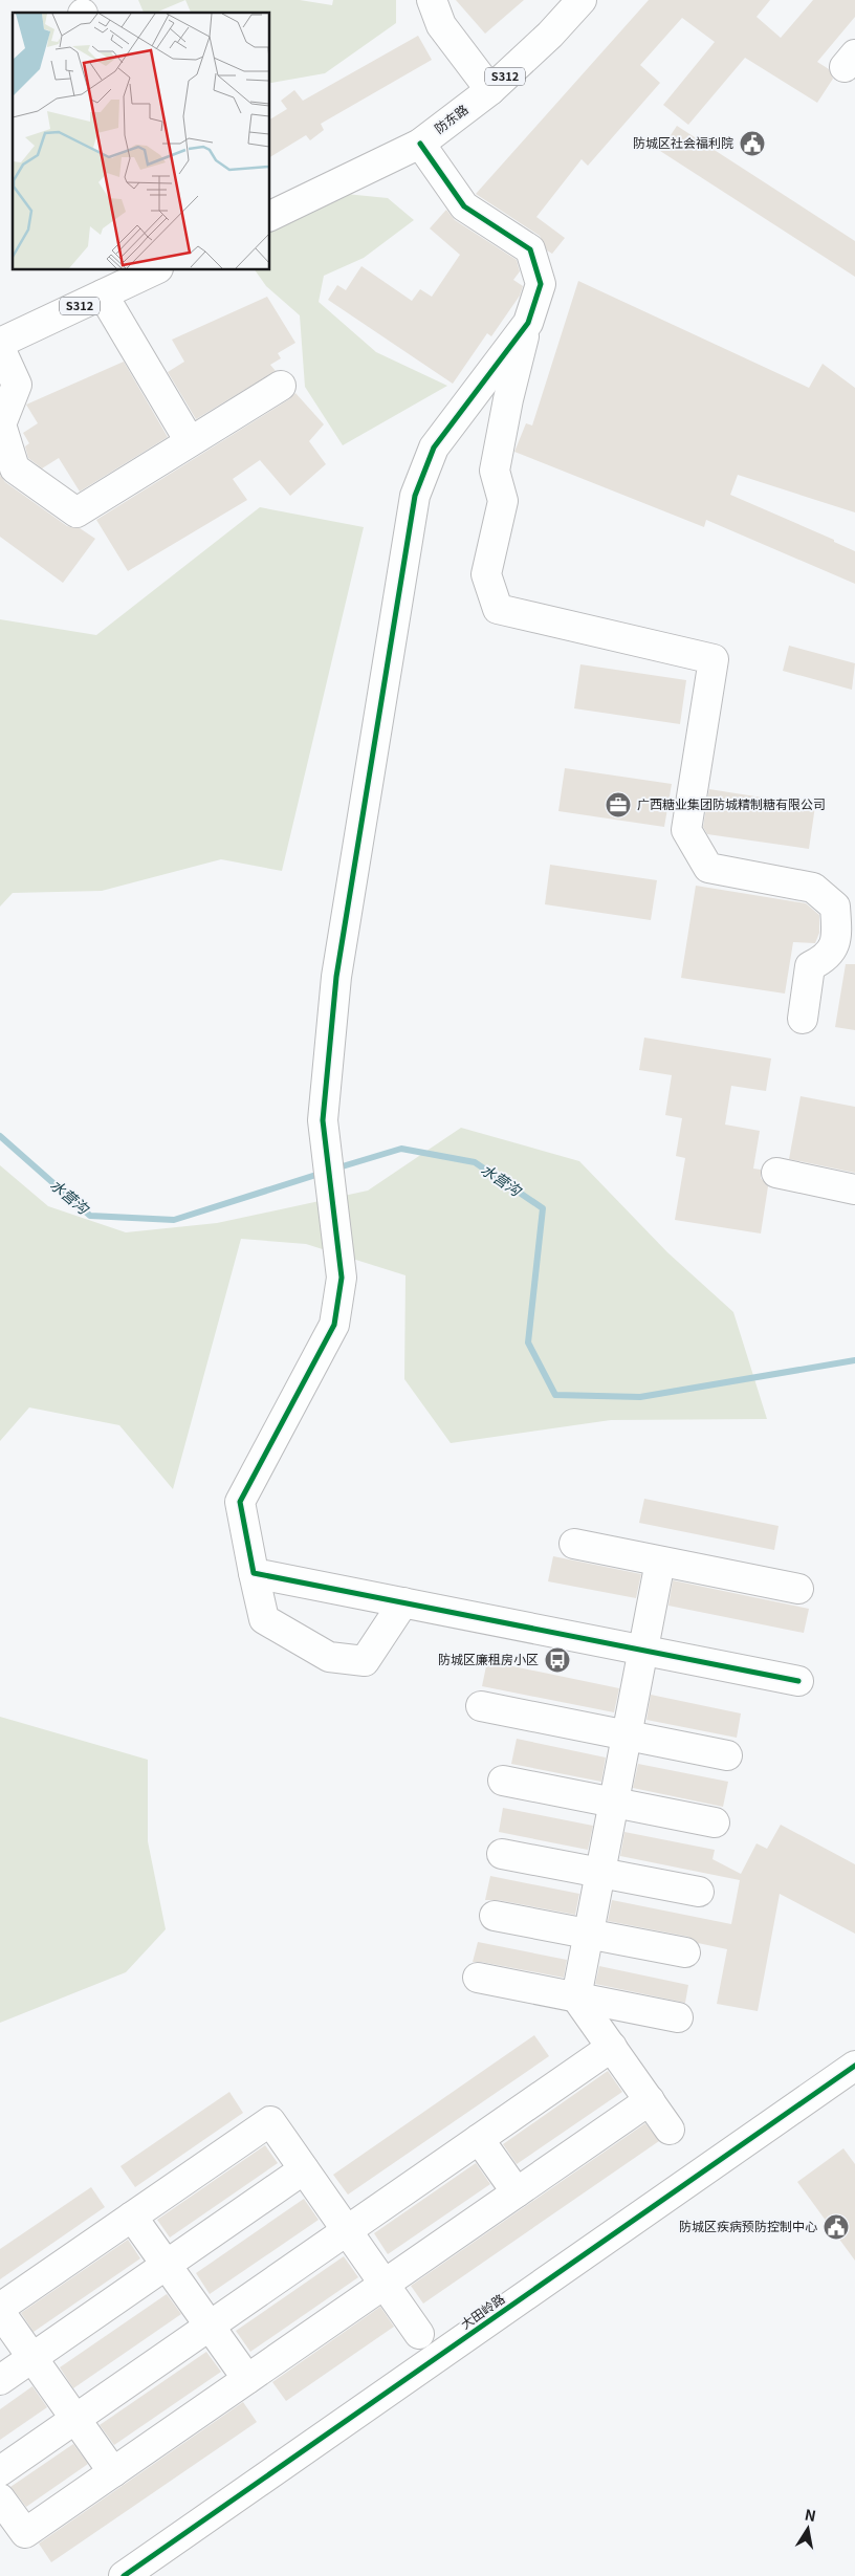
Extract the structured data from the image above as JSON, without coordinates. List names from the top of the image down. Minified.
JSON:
{"streets":{"street":["S312","防东路","大田岭路"]},"water":["水营沟"],"places":{"public building":["防城区社会福利院","防城区疾病预防控制中心"],"office":["广西糖业集团防城精制糖有限公司"],"bus stop":["防城区廉租房小区"]},"north":"top"}
